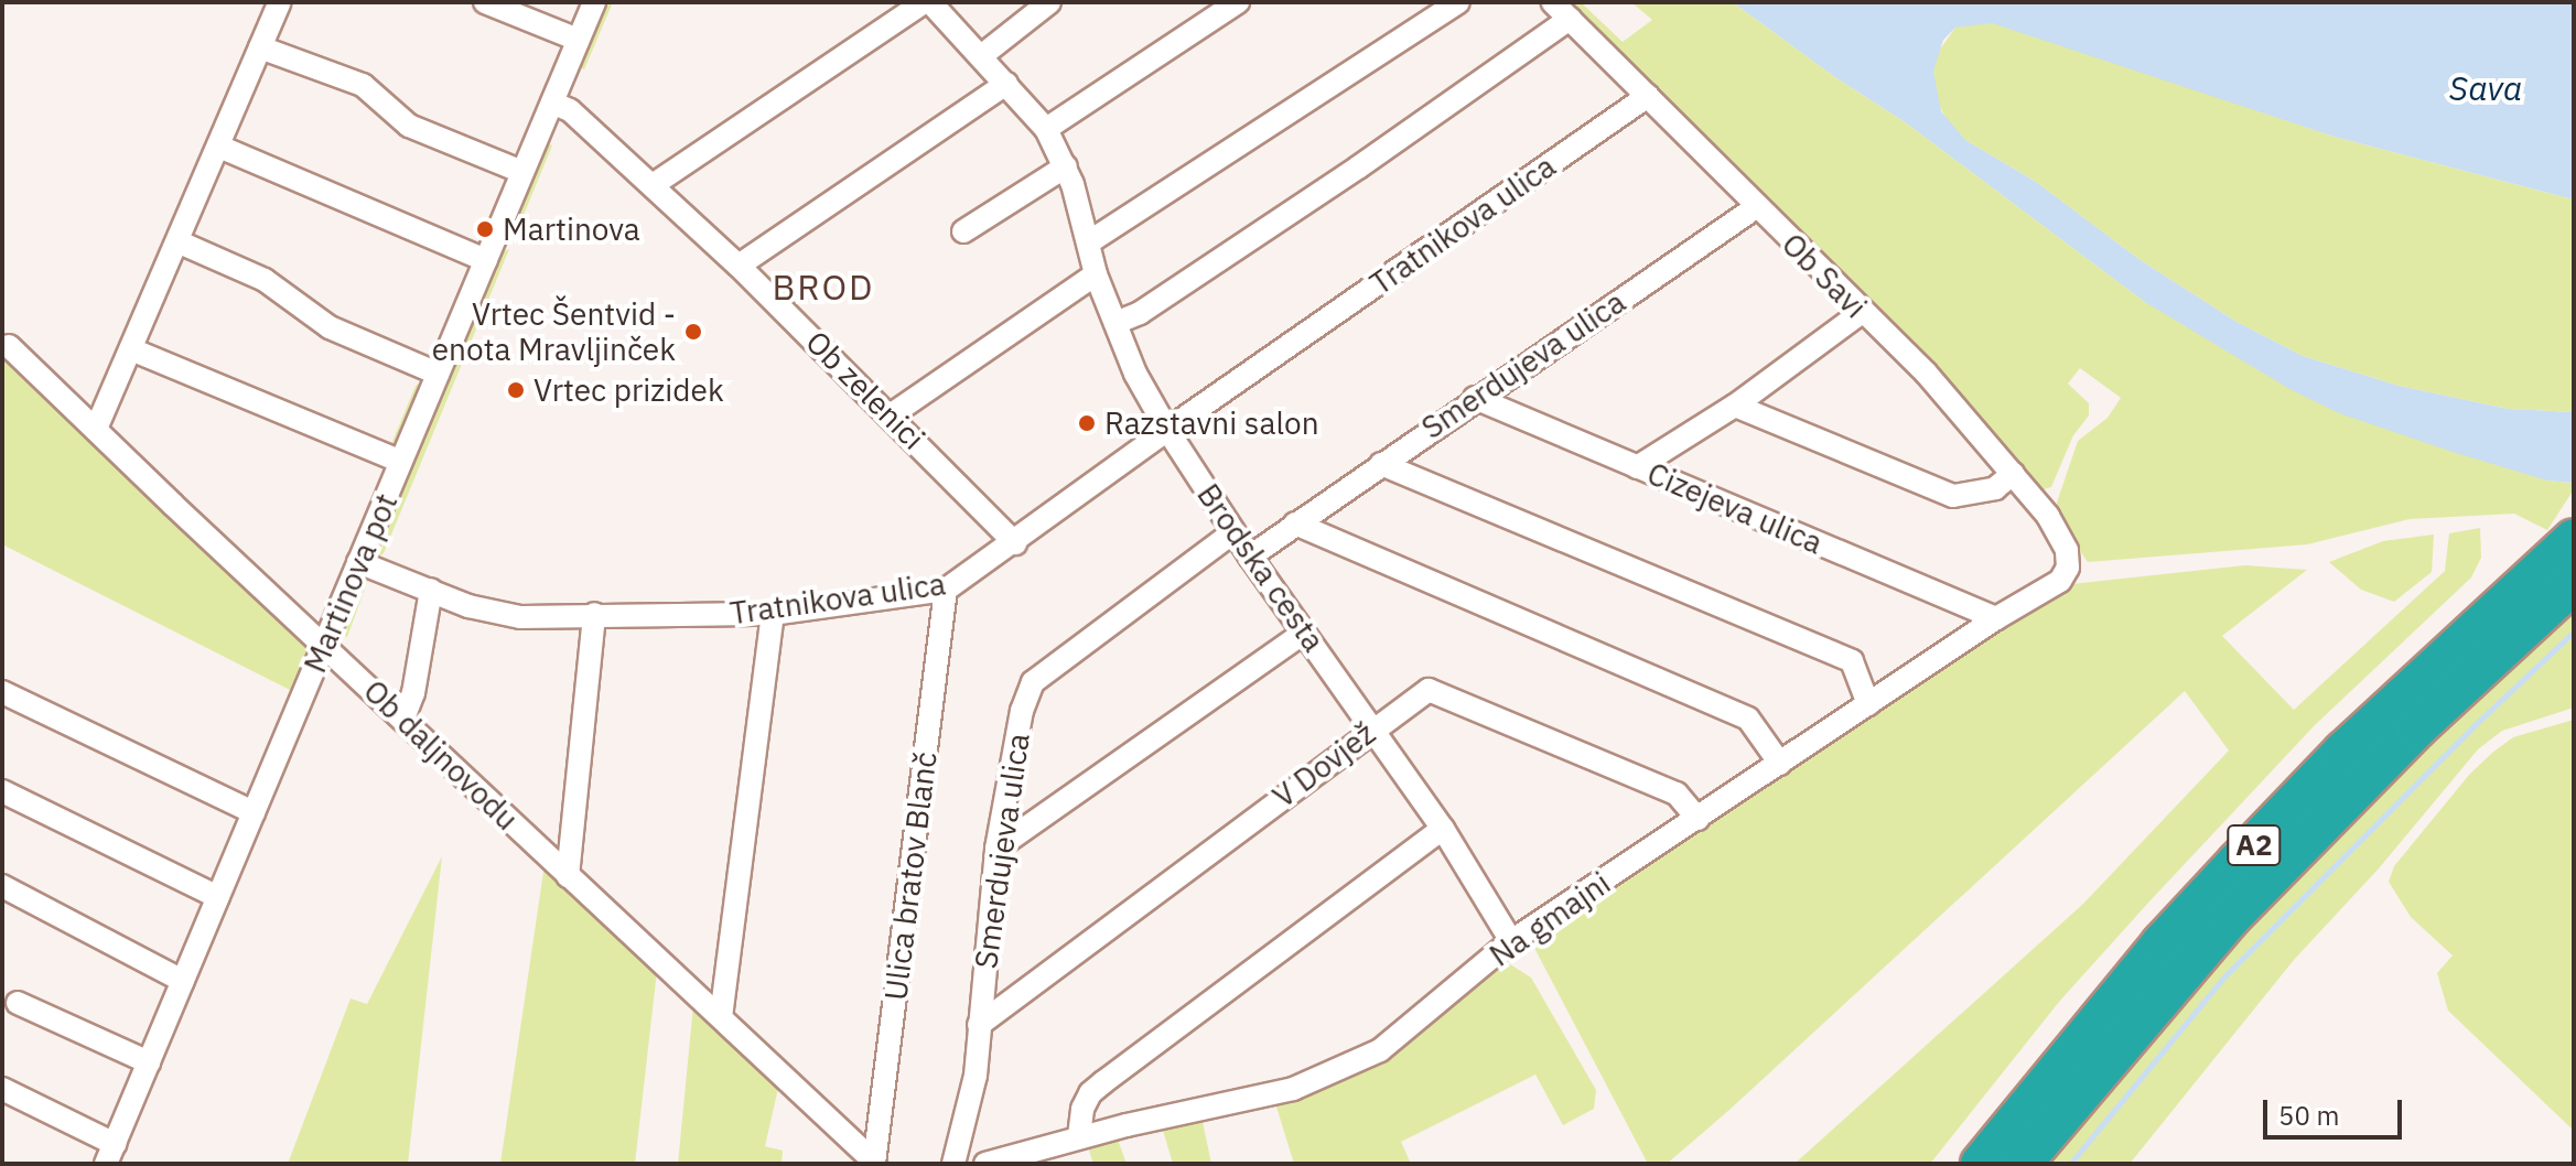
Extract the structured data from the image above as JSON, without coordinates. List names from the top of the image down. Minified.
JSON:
{"streets":{"highway":["A2"],"street":["Tratnikova ulica","Ob Savi","Smerdujeva ulica","Ob zelenici","Cizejeva ulica","Brodska cesta","Martinova pot","Ob daljnovodu","V Dovjež","Ulica bratov Blanč","Na gmajni"]},"crossings":[["Tratnikova ulica","Ob Savi"],["Tratnikova ulica","Ob zelenici"],["Tratnikova ulica","Brodska cesta"],["Tratnikova ulica","Martinova pot"],["Tratnikova ulica","Ulica bratov Blanč"],["Ob Savi","Smerdujeva ulica"],["Ob Savi","Na gmajni"],["Smerdujeva ulica","Cizejeva ulica"],["Smerdujeva ulica","Brodska cesta"],["Smerdujeva ulica","V Dovjež"],["Ob zelenici","Martinova pot"],["Cizejeva ulica","Na gmajni"],["Brodska cesta","V Dovjež"],["Brodska cesta","Na gmajni"],["Martinova pot","Ob daljnovodu"],["Ob daljnovodu","Ulica bratov Blanč"],["V Dovjež","Na gmajni"]],"districts":["BROD"],"water":["Sava"],"places":["Martinova","Vrtec Šentvid - enota Mravljinček","Vrtec prizidek","Razstavni salon"],"scale_bar":"50 m"}
